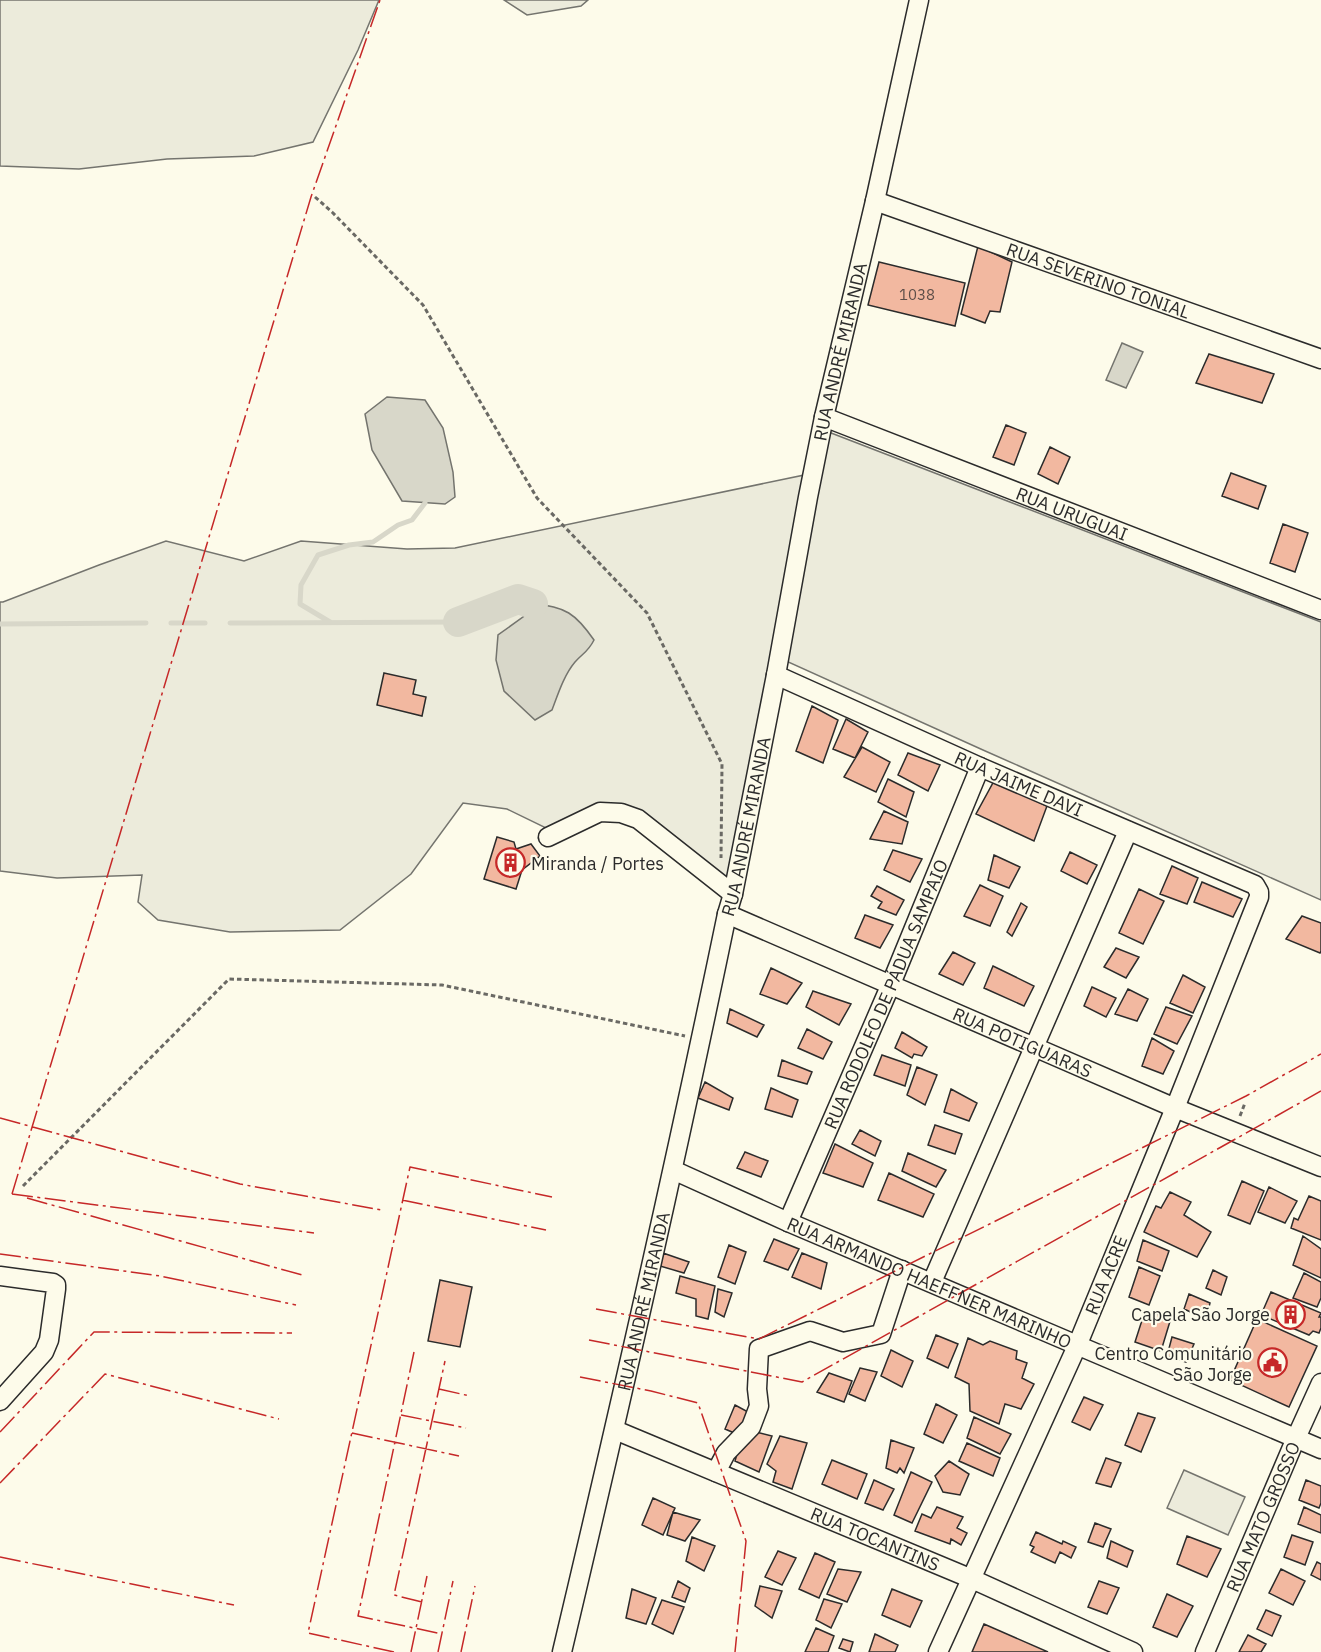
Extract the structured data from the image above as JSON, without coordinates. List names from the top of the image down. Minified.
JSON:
{"streets":{"street":["RUA SEVERINO TONIAL","RUA ANDRÉ MIRANDA","RUA URUGUAI","RUA JAIME DAVI","RUA RODOLFO DE PÁDUA SAMPAIO","RUA POTIGUARAS","RUA ACRE","RUA ARMANDO HAEFFNER MARINHO","RUA MATO GROSSO","RUA TOCANTINS"]},"crossings":[["RUA SEVERINO TONIAL","RUA ANDRÉ MIRANDA"],["RUA ANDRÉ MIRANDA","RUA URUGUAI"],["RUA ANDRÉ MIRANDA","RUA JAIME DAVI"],["RUA ANDRÉ MIRANDA","RUA POTIGUARAS"],["RUA ANDRÉ MIRANDA","RUA ARMANDO HAEFFNER MARINHO"],["RUA ANDRÉ MIRANDA","RUA TOCANTINS"],["RUA JAIME DAVI","RUA RODOLFO DE PÁDUA SAMPAIO"],["RUA JAIME DAVI","RUA ACRE"],["RUA RODOLFO DE PÁDUA SAMPAIO","RUA POTIGUARAS"],["RUA RODOLFO DE PÁDUA SAMPAIO","RUA ARMANDO HAEFFNER MARINHO"],["RUA POTIGUARAS","RUA ACRE"],["RUA ACRE","RUA ARMANDO HAEFFNER MARINHO"],["RUA ACRE","RUA TOCANTINS"],["RUA ARMANDO HAEFFNER MARINHO","RUA MATO GROSSO"]],"places":{"building":["Miranda / Portes","Capela São Jorge"],"public building":["Centro Comunitário São Jorge"]},"house_numbers":["1038"]}
